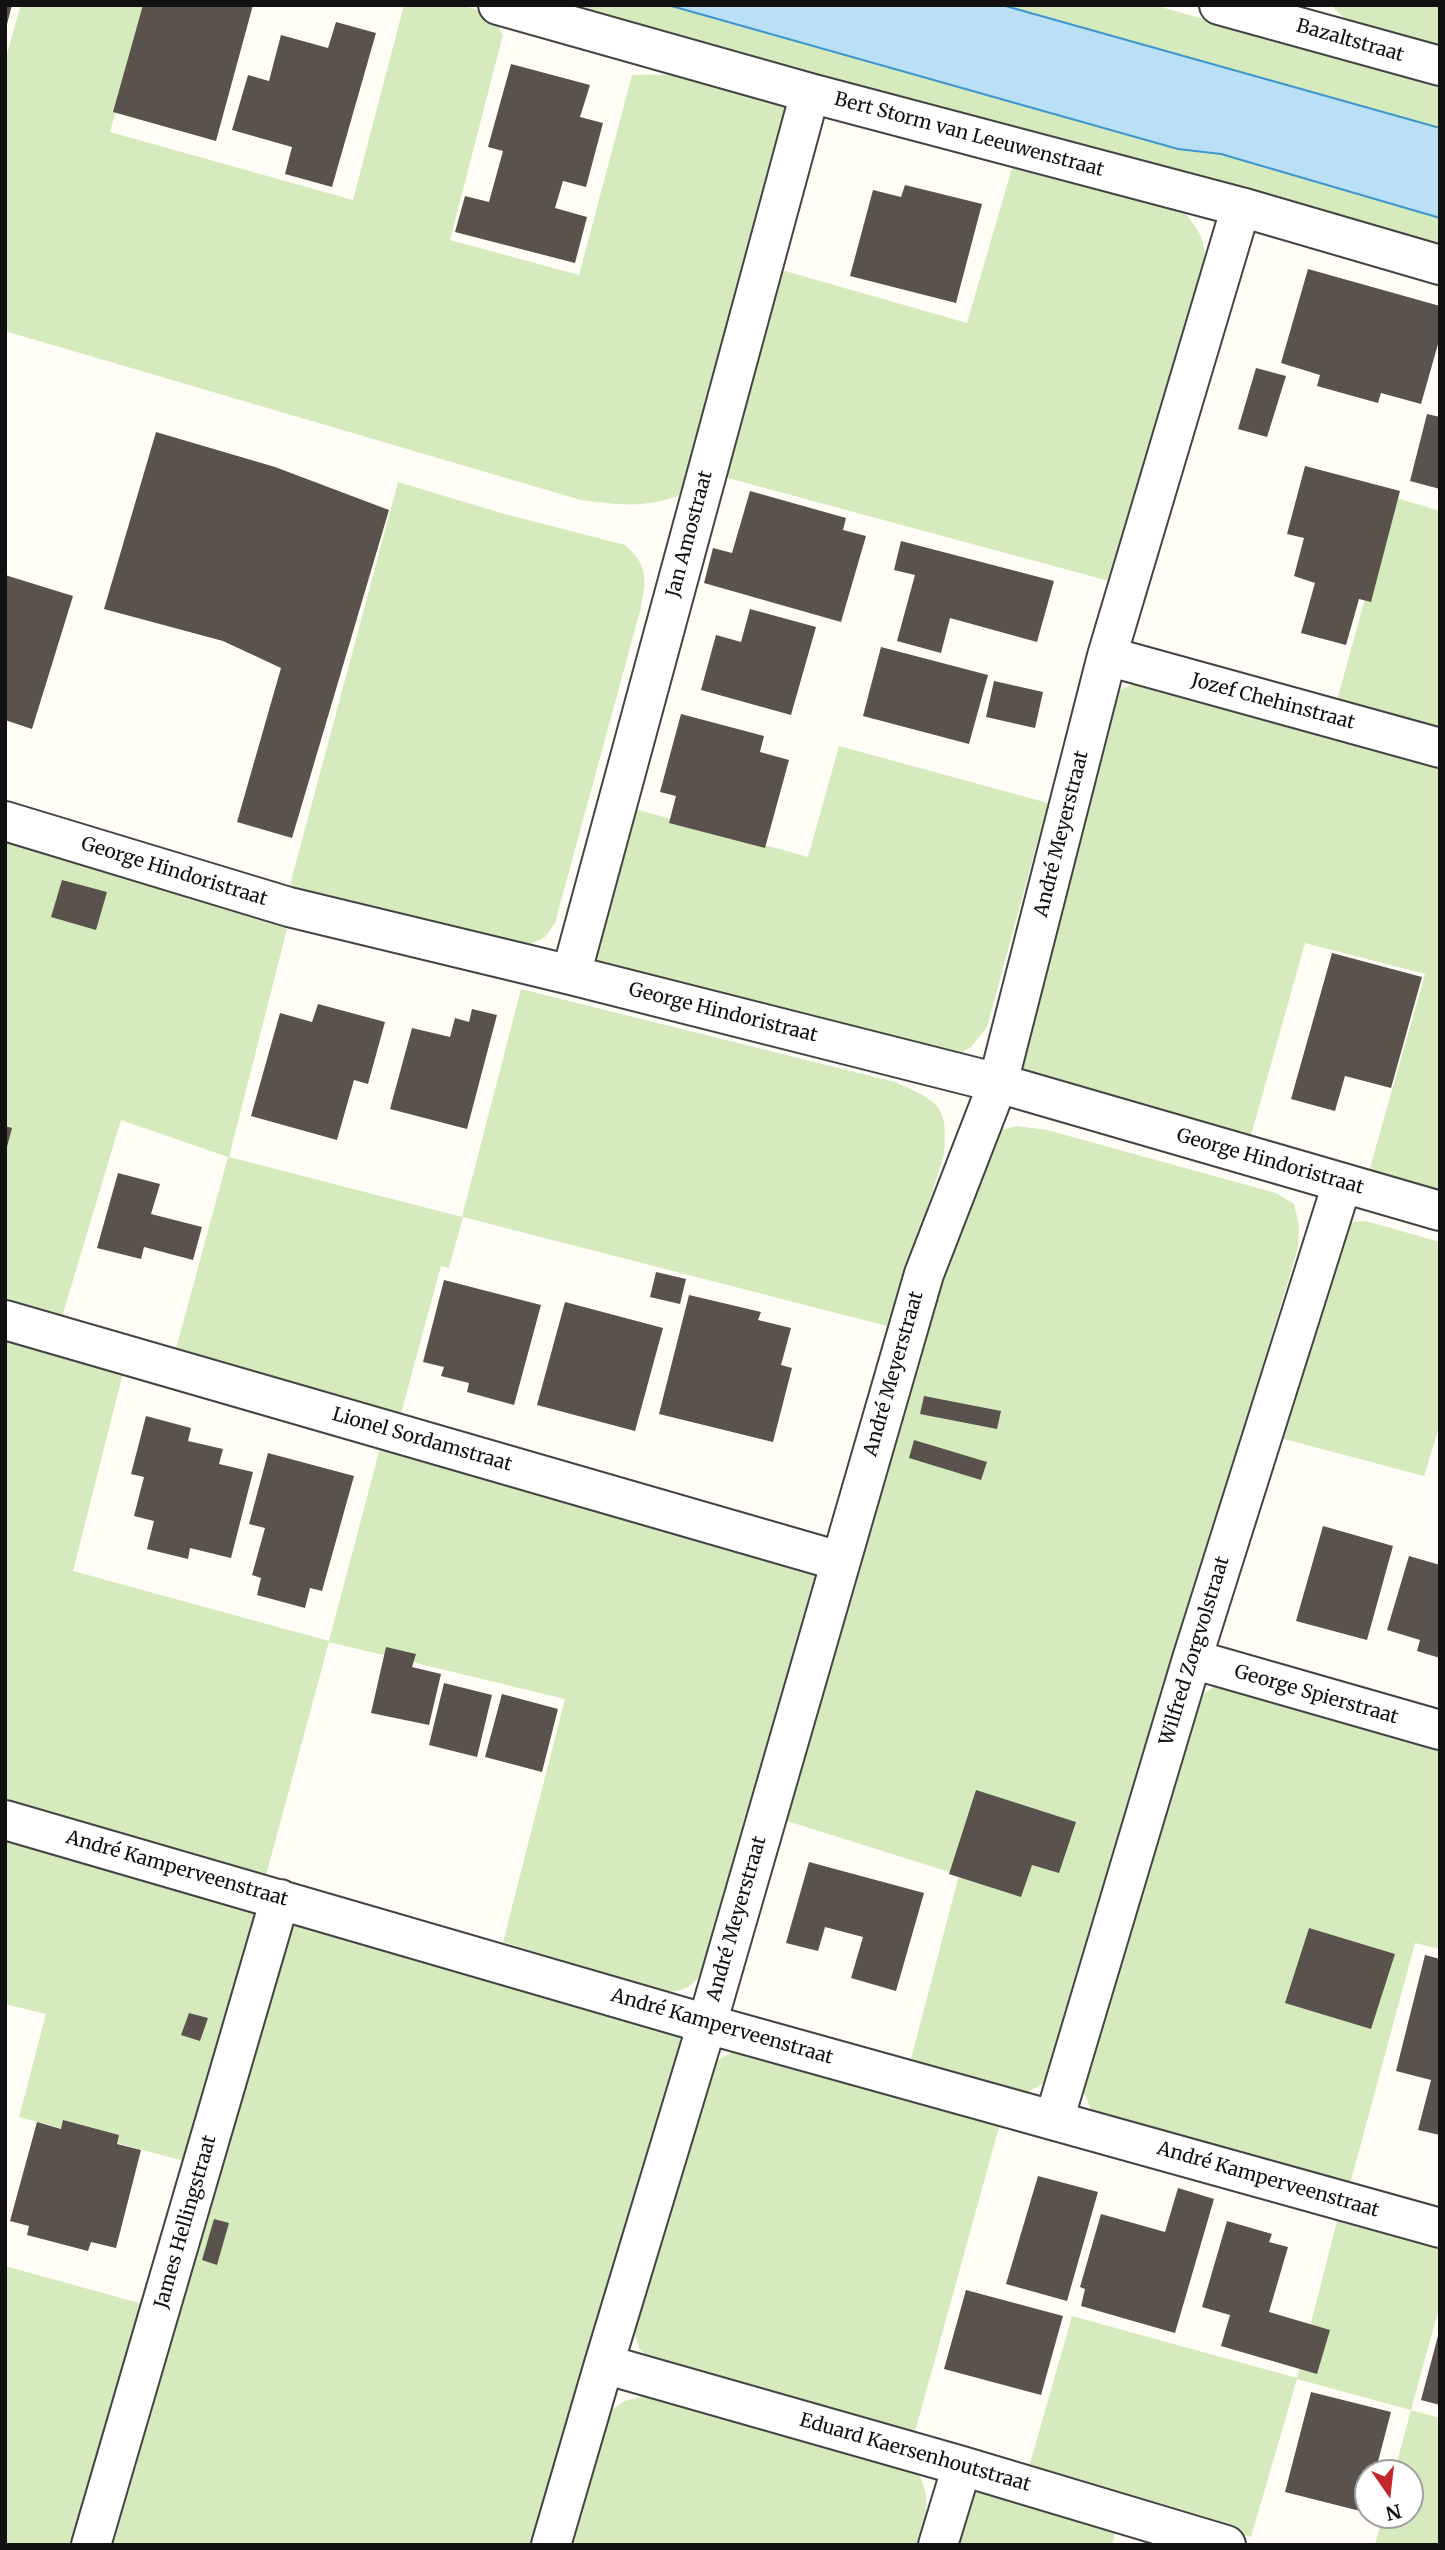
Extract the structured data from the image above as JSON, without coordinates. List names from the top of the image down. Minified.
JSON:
{"streets":{"street":["Bazaltstraat","Bert Storm van Leeuwenstraat","Jan Amostraat","Jozef Chehinstraat","André Meyerstraat","George Hindoristraat","Lionel Sordamstraat","Wilfred Zorgvolstraat","George Spierstraat","André Kamperveenstraat","James Hellingstraat","Eduard Kaersenhoutstraat"]},"crossings":[["Bert Storm van Leeuwenstraat","Jan Amostraat"],["Bert Storm van Leeuwenstraat","André Meyerstraat"],["Jan Amostraat","George Hindoristraat"],["Jozef Chehinstraat","André Meyerstraat"],["André Meyerstraat","George Hindoristraat"],["André Meyerstraat","Lionel Sordamstraat"],["André Meyerstraat","André Kamperveenstraat"],["André Meyerstraat","Eduard Kaersenhoutstraat"],["George Hindoristraat","Wilfred Zorgvolstraat"],["Wilfred Zorgvolstraat","George Spierstraat"],["Wilfred Zorgvolstraat","André Kamperveenstraat"],["André Kamperveenstraat","James Hellingstraat"]],"north":"bottom"}
